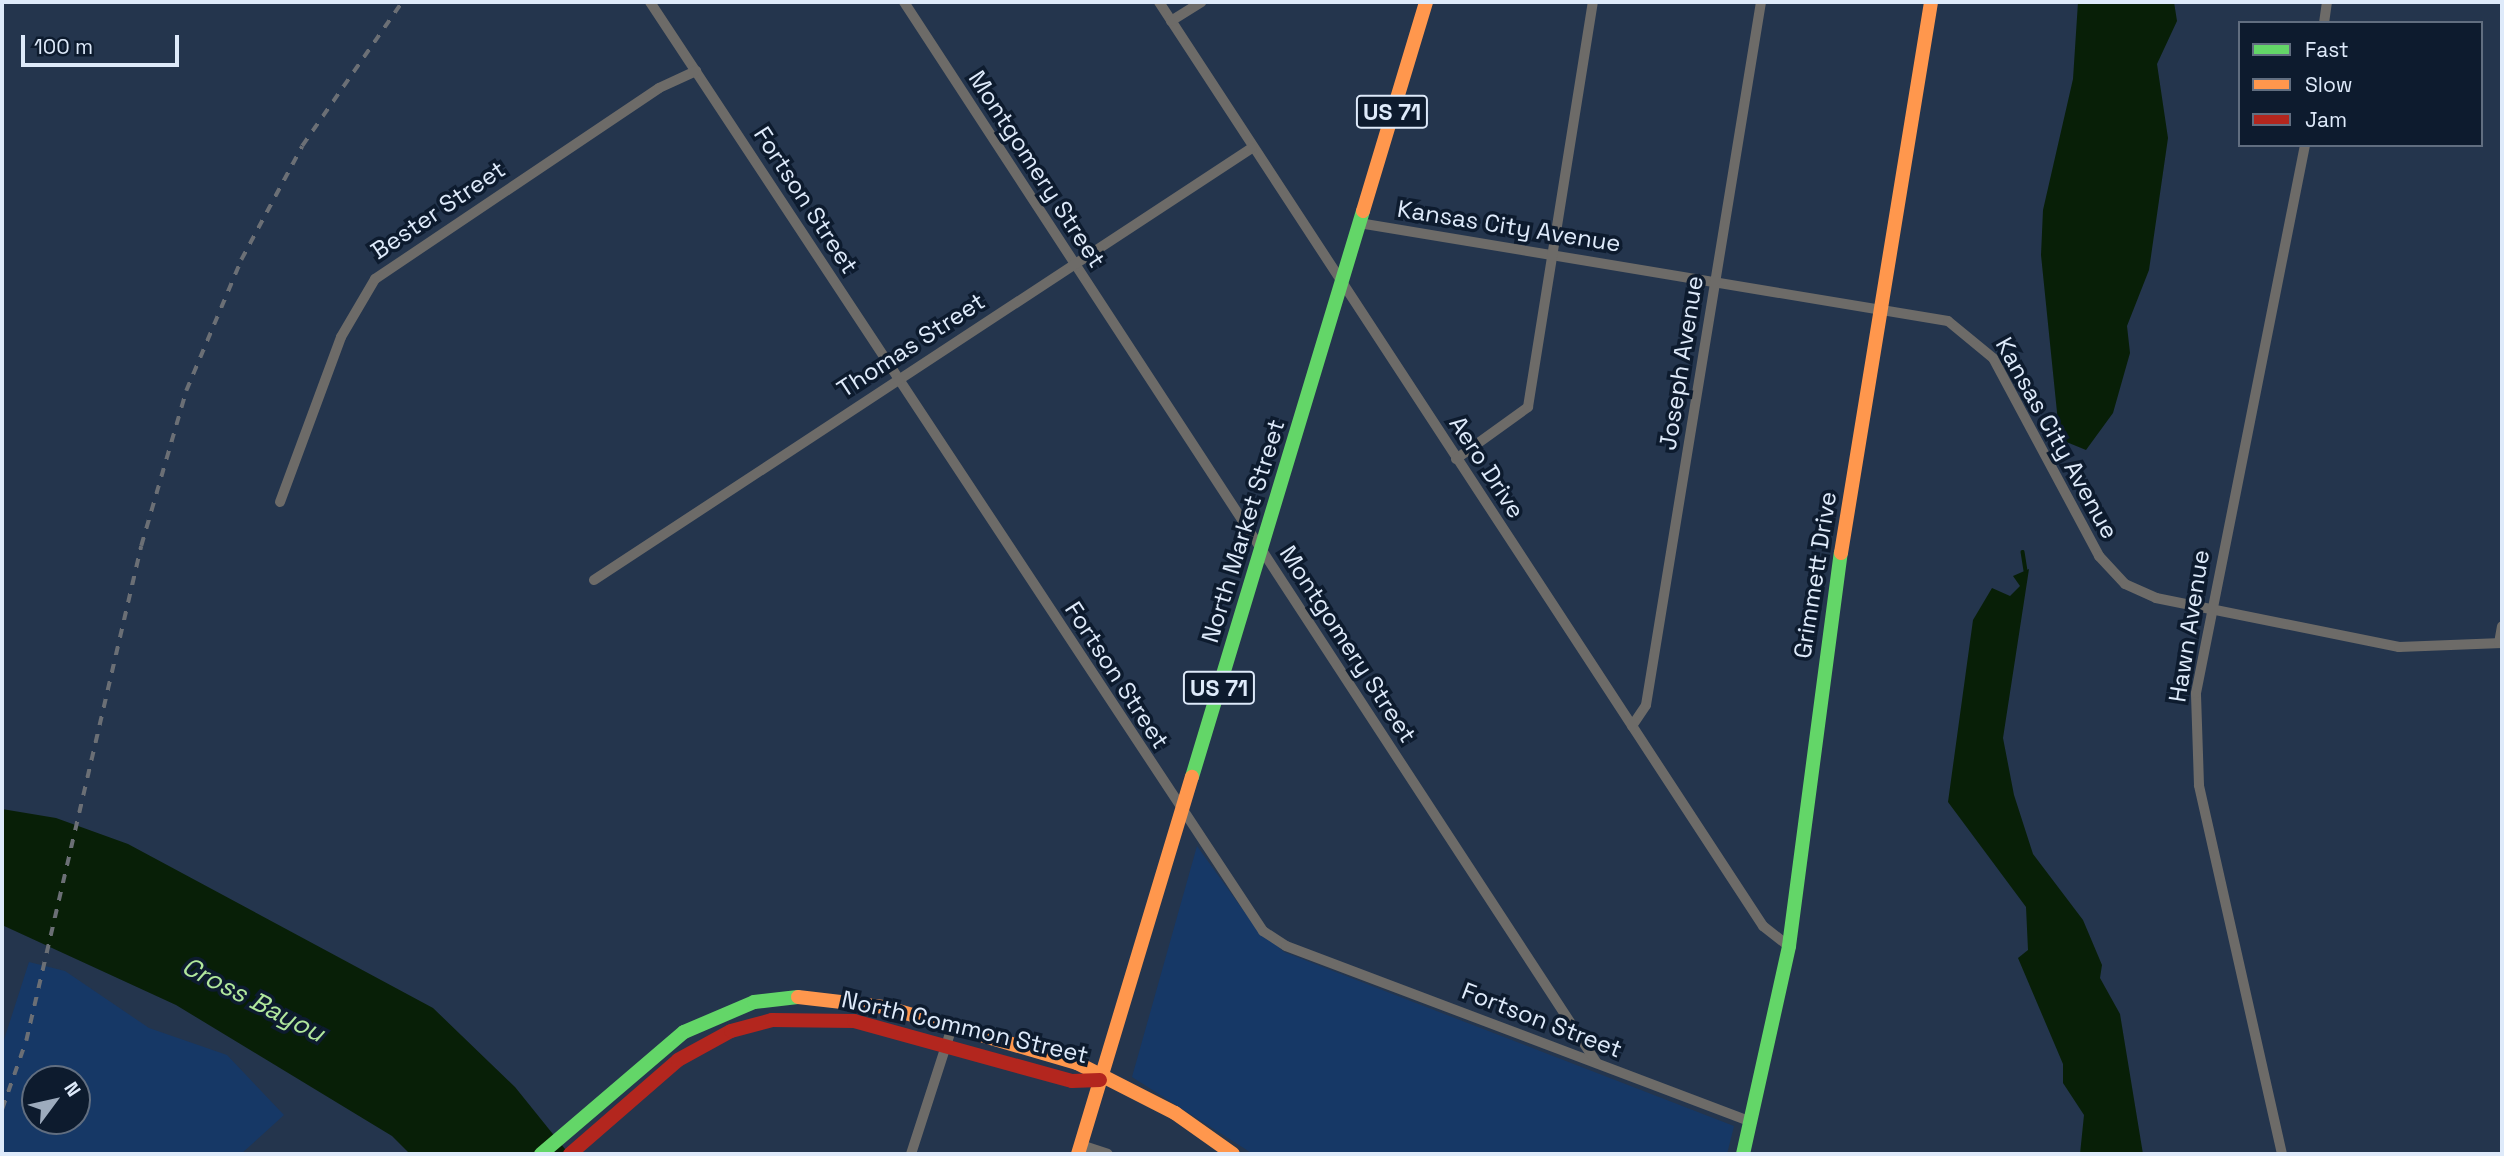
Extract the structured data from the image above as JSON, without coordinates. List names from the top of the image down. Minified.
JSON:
{"streets":{"main road":["US 71","North Market Street","Grimmett Drive","North Common Street"],"street":["Montgomery Street","Fortson Street","Bester Street","Kansas City Avenue","Thomas Street","Joseph Avenue","Aero Drive","Hawn Avenue"]},"crossings":[["Montgomery Street","Fortson Street"],["Montgomery Street","Thomas Street"],["Montgomery Street","North Market Street"],["Fortson Street","Bester Street"],["Fortson Street","Thomas Street"],["Fortson Street","North Market Street"],["Fortson Street","Grimmett Drive"],["Kansas City Avenue","Joseph Avenue"],["Kansas City Avenue","North Market Street"],["Kansas City Avenue","Grimmett Drive"],["Kansas City Avenue","Hawn Avenue"],["Thomas Street","Aero Drive"],["Joseph Avenue","Aero Drive"],["Aero Drive","North Market Street"],["Aero Drive","Grimmett Drive"],["North Market Street","North Common Street"]],"water":["Cross Bayou"],"legend":["Fast","Slow","Jam"],"scale_bar":"100 m","north":"top right"}
